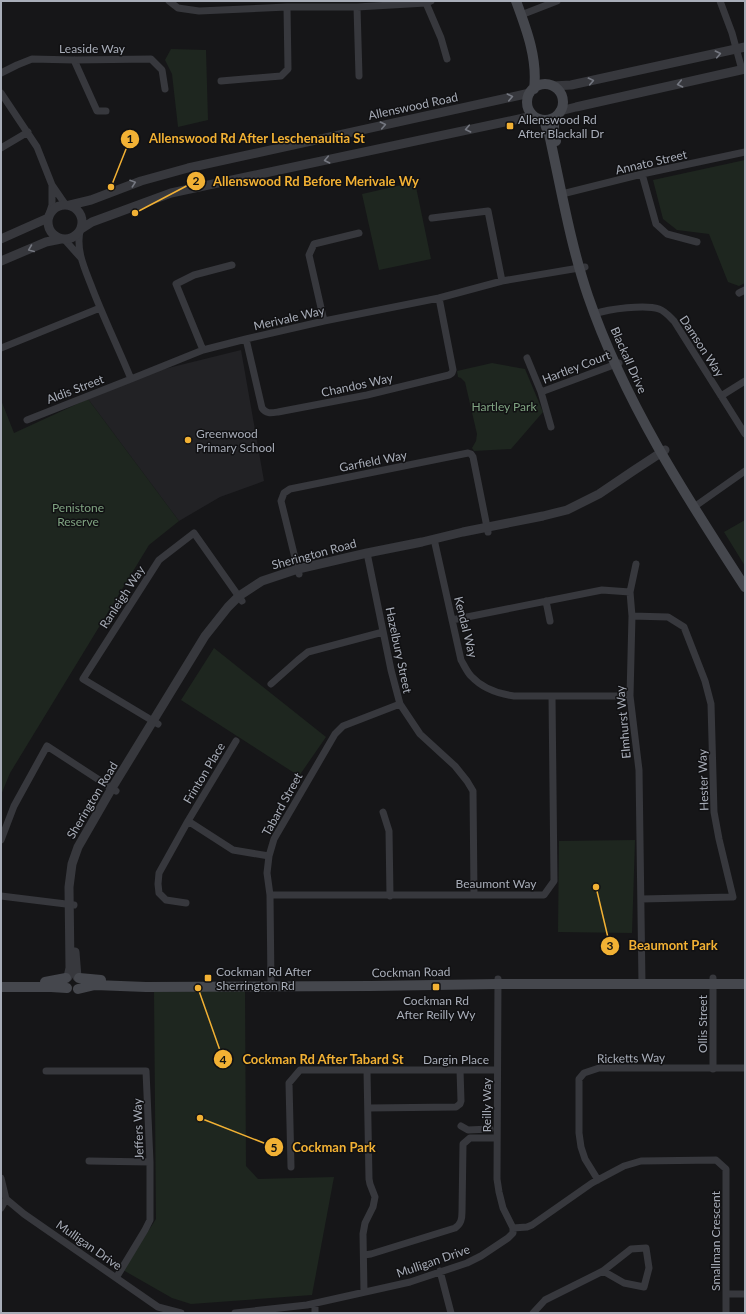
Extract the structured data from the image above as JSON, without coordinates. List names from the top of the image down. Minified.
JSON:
{"streets":{"main road":["Blackall Drive","Cockman Road"],"street":["Leaside Way","Allenswood Road","Annato Street","Merivale Way","Damson Way","Hartley Court","Chandos Way","Aldis Street","Garfield Way","Sherington Road","Ranleigh Way","Kendal Way","Hazelbury Street","Elmhurst Way","Frinton Place","Hester Way","Tabard Street","Beaumont Way","Ollis Street","Ricketts Way","Dargin Place","Reilly Way","Jeffers Way","Smallman Crescent","Mulligan Drive"]},"crossings":[["Allenswood Road","Blackall Drive"],["Annato Street","Blackall Drive"],["Merivale Way","Blackall Drive"],["Merivale Way","Chandos Way"],["Merivale Way","Aldis Street"],["Damson Way","Blackall Drive"],["Blackall Drive","Hartley Court"],["Blackall Drive","Sherington Road"],["Garfield Way","Sherington Road"],["Sherington Road","Ranleigh Way"],["Sherington Road","Kendal Way"],["Sherington Road","Hazelbury Street"],["Sherington Road","Cockman Road"],["Kendal Way","Elmhurst Way"],["Kendal Way","Beaumont Way"],["Hazelbury Street","Tabard Street"],["Hazelbury Street","Beaumont Way"],["Elmhurst Way","Hester Way"],["Elmhurst Way","Cockman Road"],["Frinton Place","Tabard Street"],["Tabard Street","Beaumont Way"],["Tabard Street","Cockman Road"],["Cockman Road","Ollis Street"],["Cockman Road","Reilly Way"],["Ollis Street","Ricketts Way"],["Ricketts Way","Smallman Crescent"],["Dargin Place","Reilly Way"],["Reilly Way","Mulligan Drive"],["Jeffers Way","Mulligan Drive"]],"parks":["Hartley Park","Penistone Reserve"],"places":{"transit":["Allenswood Rd After Blackall Dr","Cockman Rd After Sherrington Rd","Cockman Rd After Reilly Wy"],"other":["Allenswood Rd After Leschenaultia St","Allenswood Rd Before Merivale Wy","Greenwood Primary School","Beaumont Park","Cockman Rd After Tabard St","Cockman Park"]}}
